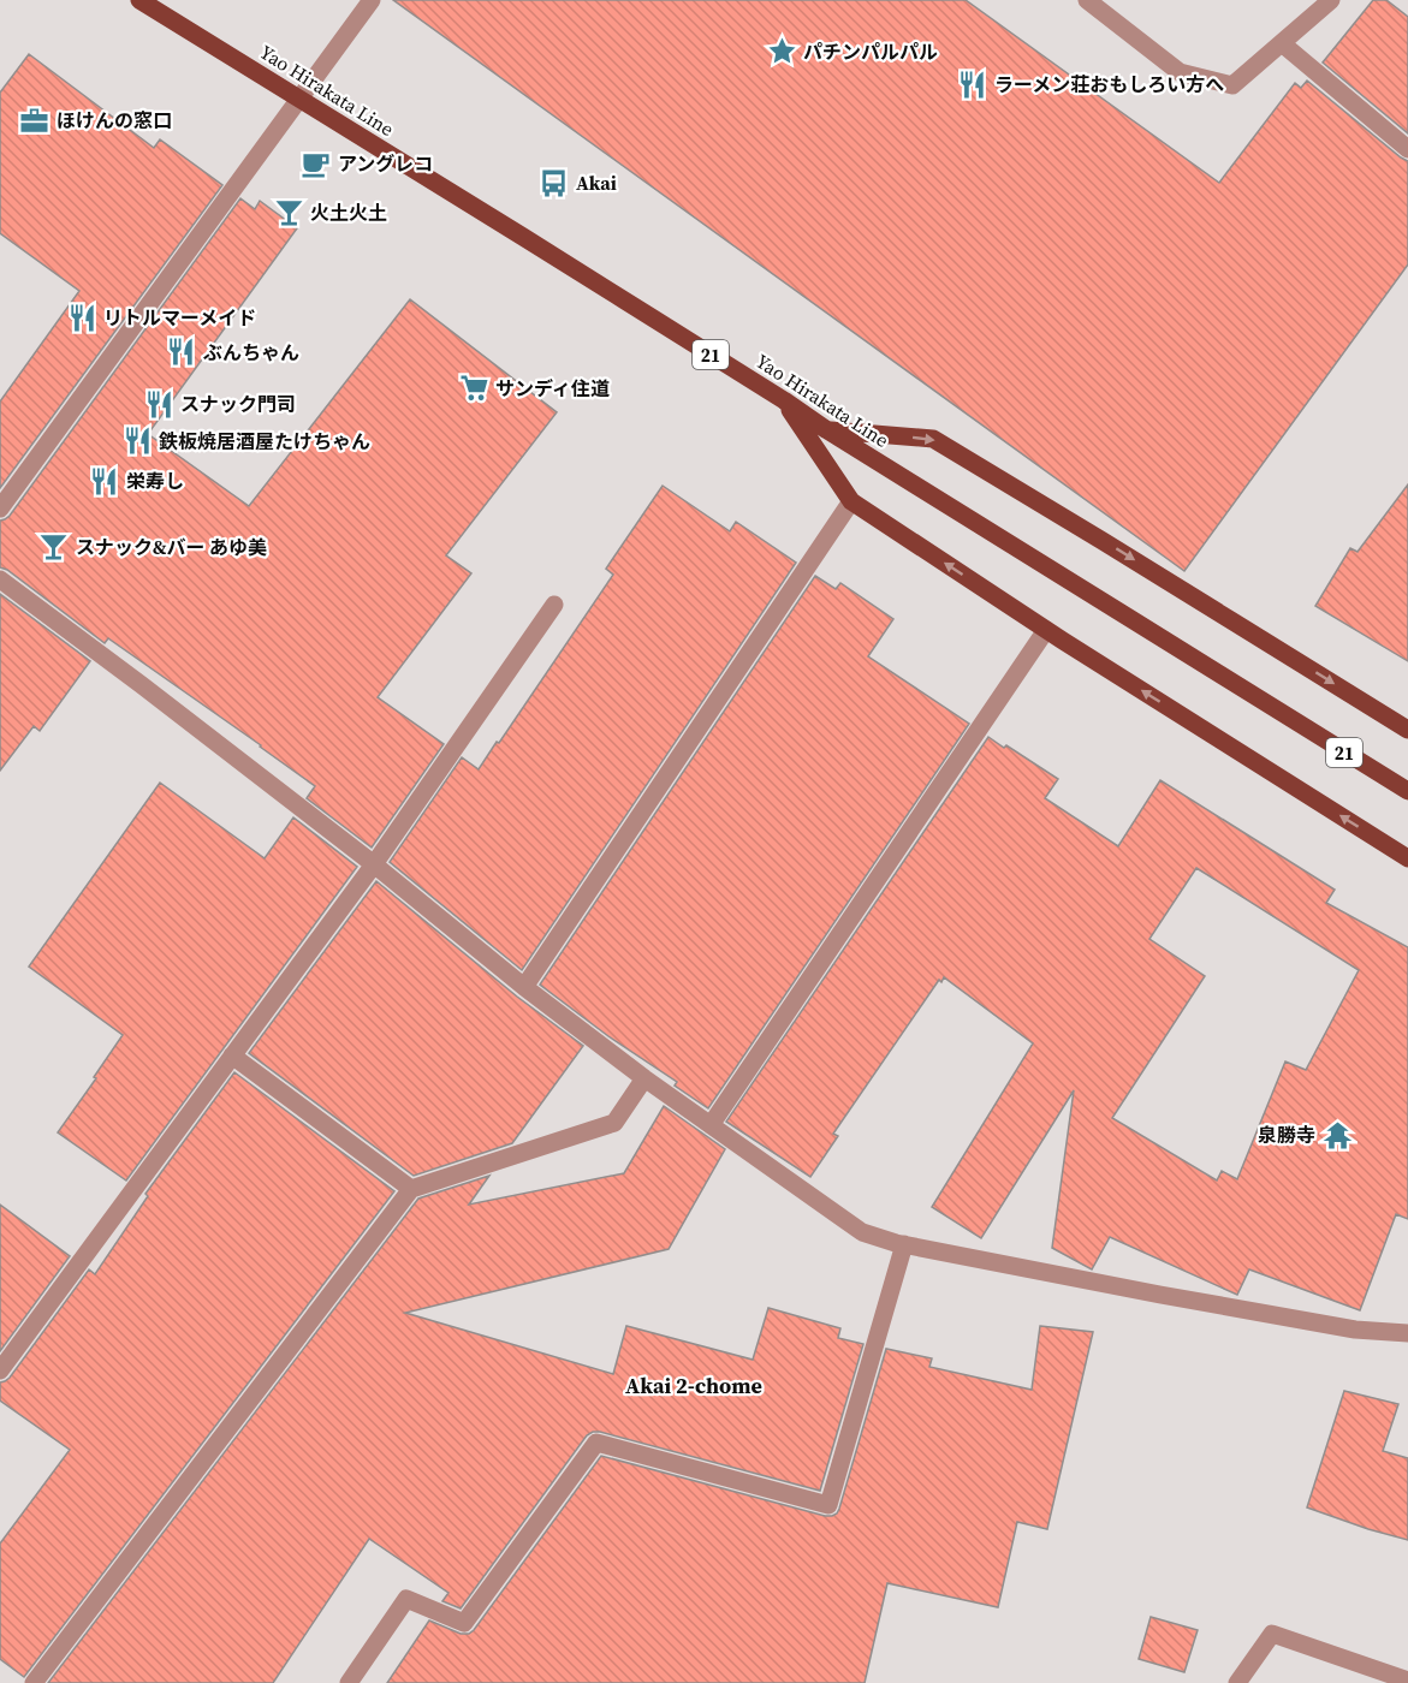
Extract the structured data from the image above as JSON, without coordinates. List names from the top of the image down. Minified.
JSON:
{"streets":{"main road":["Yao Hirakata Line","21"]},"districts":["Akai 2-chome"],"places":{"place":["パチンパルパル"],"restaurant":["ラーメン荘おもしろい方へ","リトルマーメイド","ぶんちゃん","スナック門司","鉄板焼居酒屋たけちゃん","栄寿し"],"office":["ほけんの窓口"],"cafe":["アングレコ"],"bus stop":["Akai"],"bar":["火土火土","スナック&バー あゆ美"],"supermarket":["サンディ住道"],"temple":["泉勝寺"]}}
